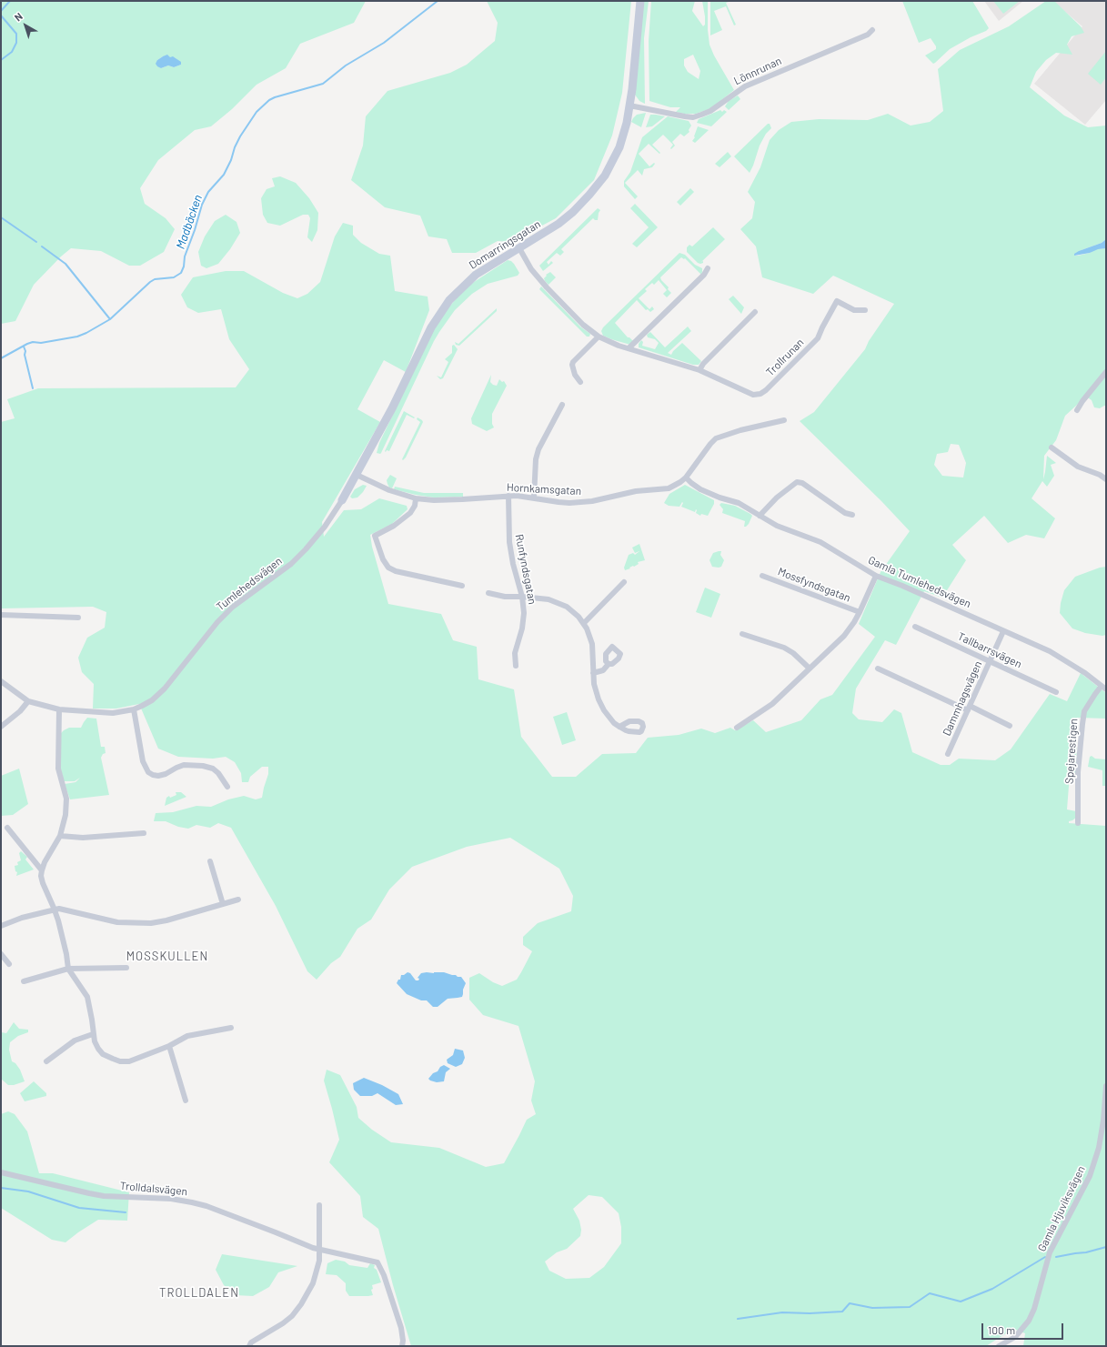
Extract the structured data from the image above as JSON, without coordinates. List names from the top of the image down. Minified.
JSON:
{"streets":{"street":["Lönnrunan","Domarringsgatan","Trollrunan","Hornkamsgatan","Runfyndsgatan","Gamla Tumlehedsvägen","Tumlehedsvägen","Mossfyndsgatan","Tallbarrsvägen","Dammhagsvägen","Spejarestigen","Trolldalsvägen","Gamla Hjuviksvägen"]},"crossings":[["Lönnrunan","Domarringsgatan"],["Domarringsgatan","Trollrunan"],["Domarringsgatan","Hornkamsgatan"],["Domarringsgatan","Tumlehedsvägen"],["Hornkamsgatan","Runfyndsgatan"],["Hornkamsgatan","Gamla Tumlehedsvägen"],["Gamla Tumlehedsvägen","Mossfyndsgatan"],["Gamla Tumlehedsvägen","Dammhagsvägen"],["Gamla Tumlehedsvägen","Spejarestigen"],["Tallbarrsvägen","Dammhagsvägen"]],"districts":["MOSSKULLEN","TROLLDALEN"],"water":["Madbäcken"],"scale_bar":"100 m","north":"top left"}
